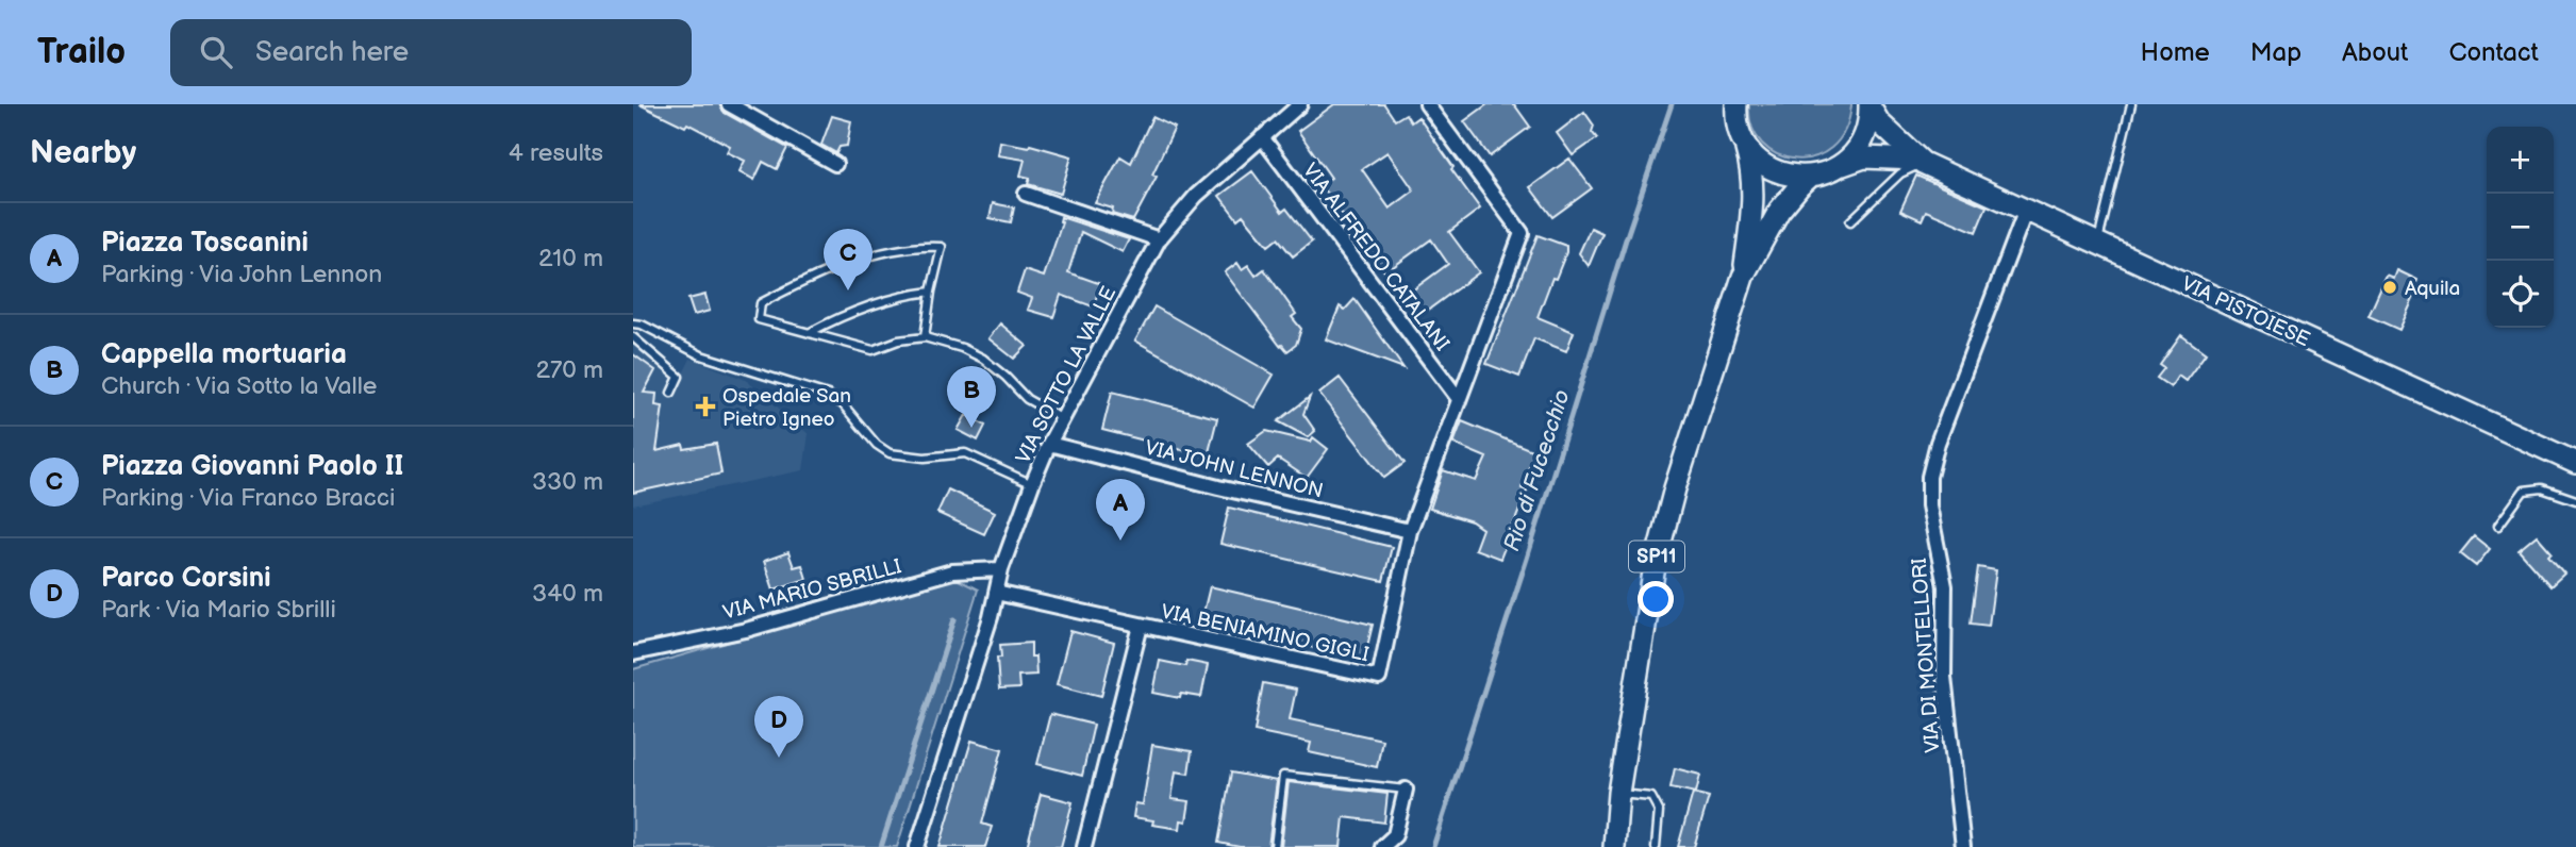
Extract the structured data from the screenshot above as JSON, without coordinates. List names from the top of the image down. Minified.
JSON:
{"streets":{"main road":["VIA PISTOIESE","SP11"],"street":["VIA ALFREDO CATALANI","VIA SOTTO LA VALLE","VIA JOHN LENNON","VIA MARIO SBRILLI","VIA BENIAMINO GIGLI","VIA DI MONTELLORI"]},"crossings":[["VIA ALFREDO CATALANI","VIA SOTTO LA VALLE"],["VIA PISTOIESE","SP11"],["VIA PISTOIESE","VIA DI MONTELLORI"],["VIA SOTTO LA VALLE","VIA JOHN LENNON"],["VIA SOTTO LA VALLE","VIA MARIO SBRILLI"],["VIA SOTTO LA VALLE","VIA BENIAMINO GIGLI"],["VIA JOHN LENNON","VIA BENIAMINO GIGLI"]],"water":["Rio di Fucecchio"],"places":{"other":["Aquila"],"health":["Ospedale San Pietro Igneo"]},"page":{"header":"Trailo","search":"Search here","nav":["Home","Map","About","Contact"],"heading":["Nearby","4 results"],"map_buttons":["+","−"],"list":[{"mark":"A","name":"Piazza Toscanini","note":"Parking · Via John Lennon","value":"210 m"},{"mark":"B","name":"Cappella mortuaria","note":"Church · Via Sotto la Valle","value":"270 m"},{"mark":"C","name":"Piazza Giovanni Paolo II","note":"Parking · Via Franco Bracci","value":"330 m"},{"mark":"D","name":"Parco Corsini","note":"Park · Via Mario Sbrilli","value":"340 m"}],"pins":["C","B","A","D"]}}
